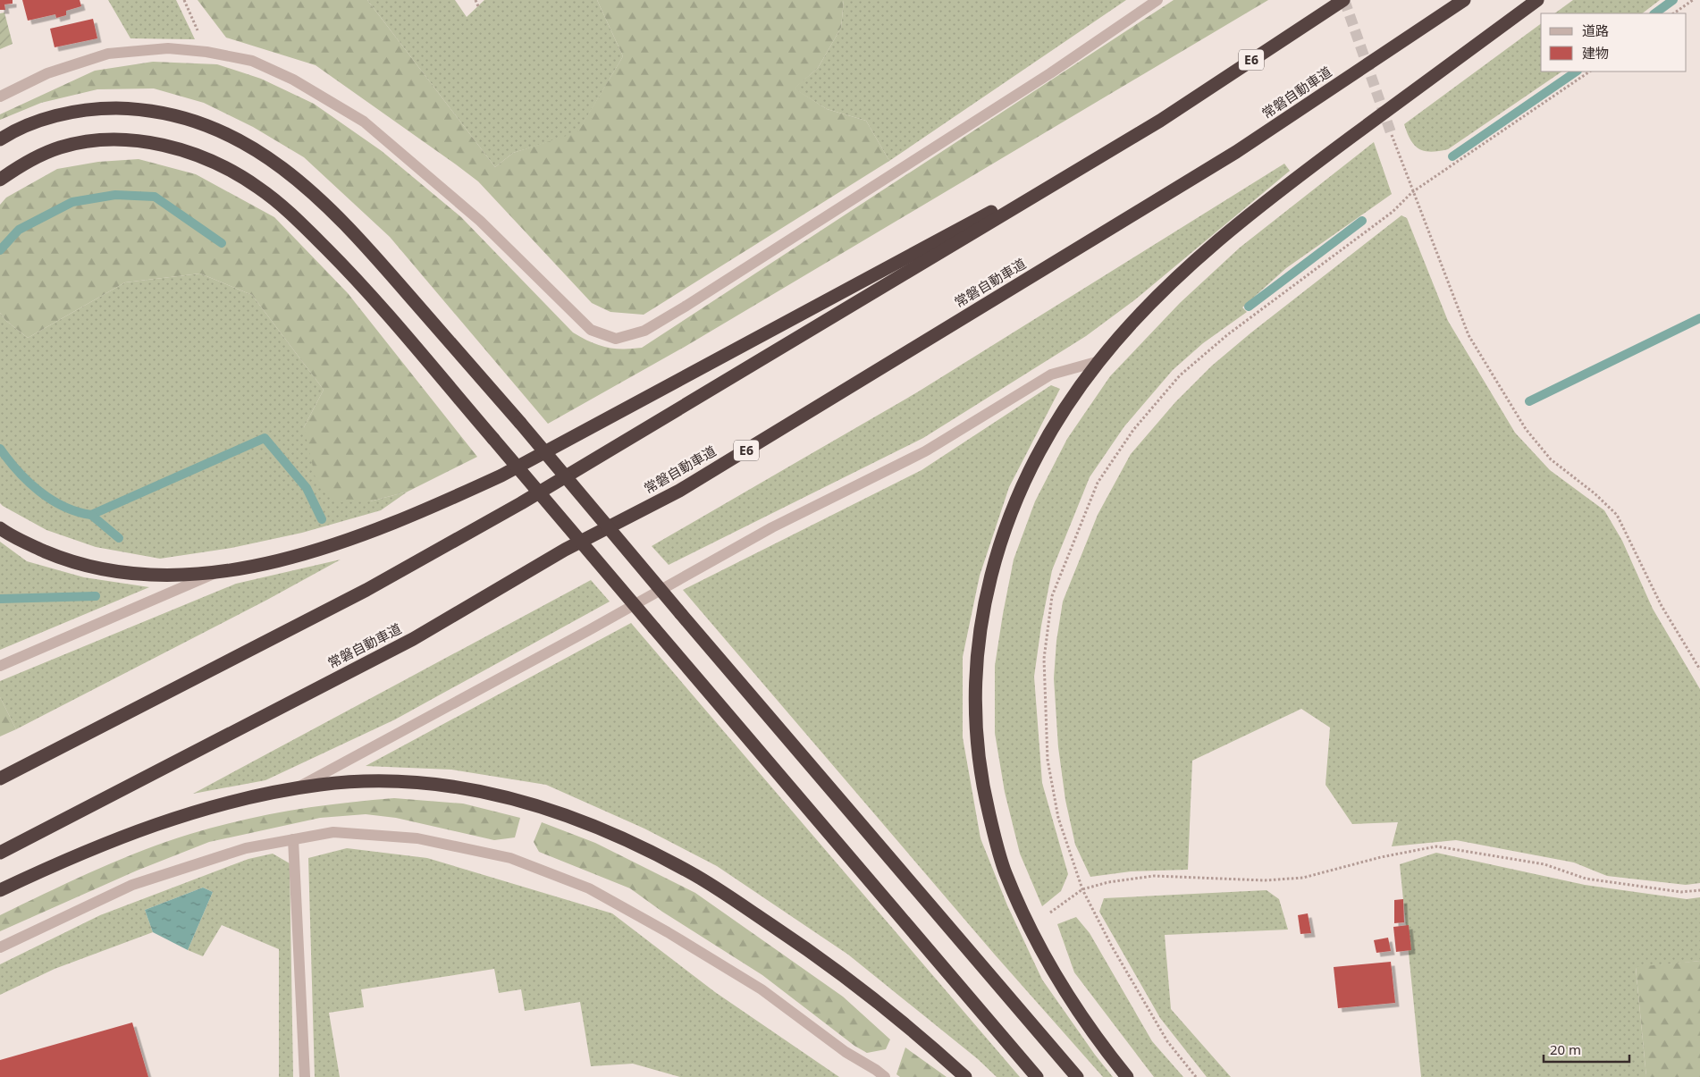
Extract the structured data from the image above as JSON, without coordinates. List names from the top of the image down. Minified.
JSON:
{"streets":{"highway":["E6","常磐自動車道"]},"legend":["道路","建物"],"scale_bar":"20 m"}
